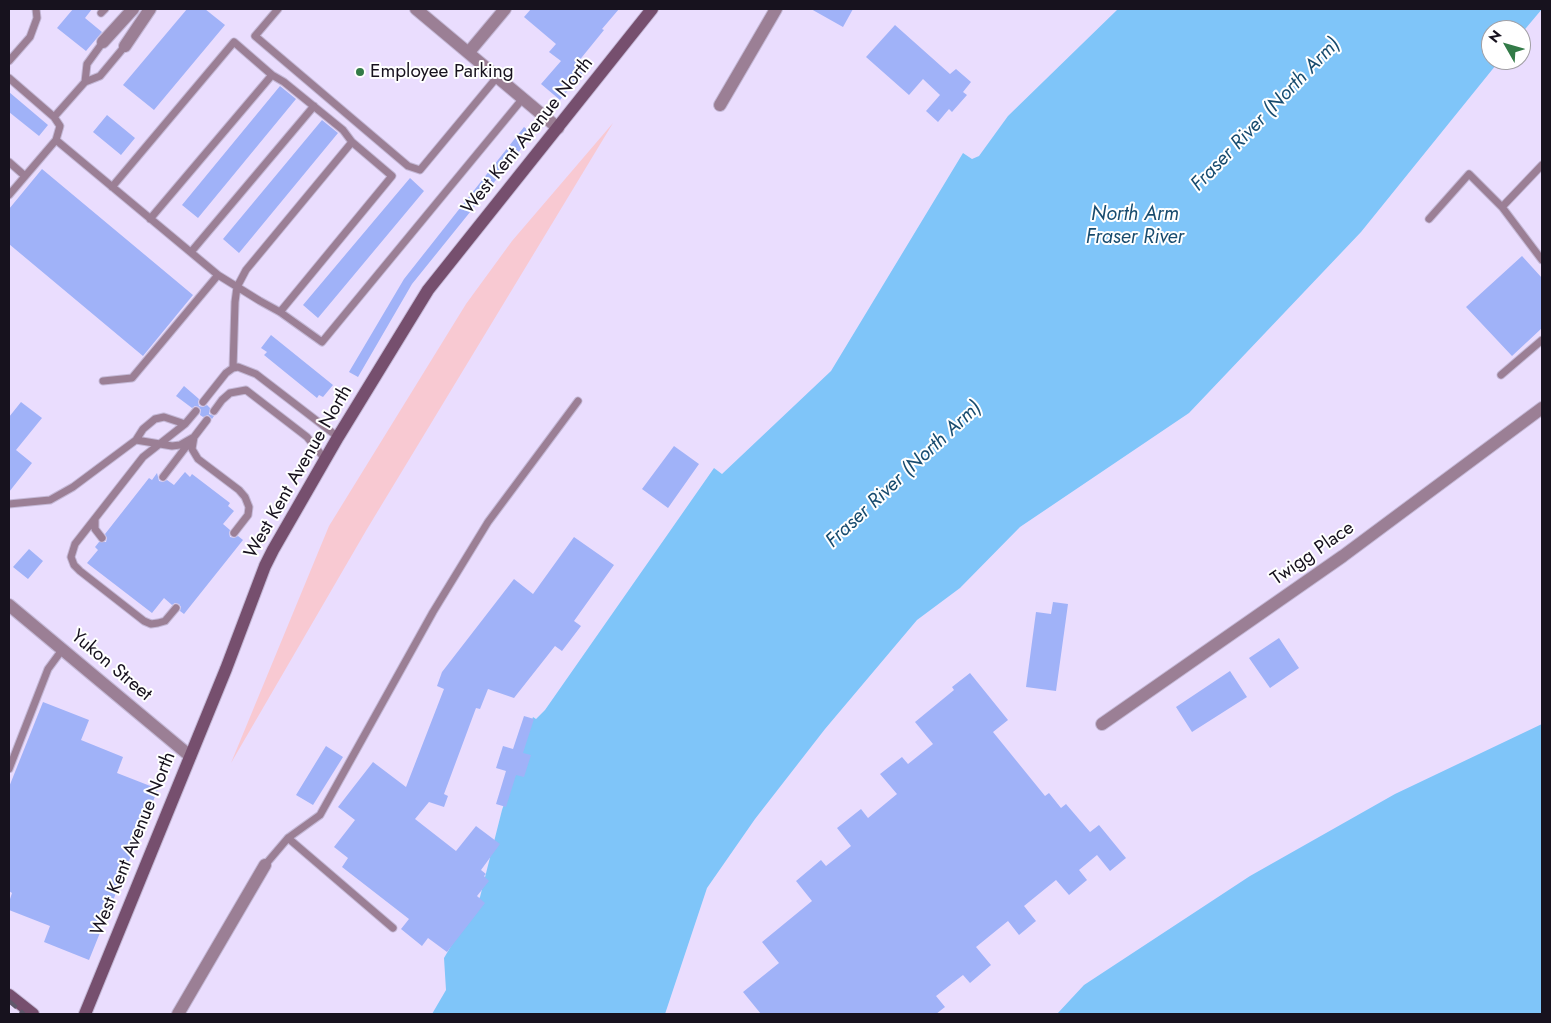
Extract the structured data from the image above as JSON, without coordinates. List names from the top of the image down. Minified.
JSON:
{"streets":{"street":["West Kent Avenue North","Twigg Place","Yukon Street"]},"crossings":[["West Kent Avenue North","Yukon Street"]],"water":["Fraser River (North Arm)","North Arm Fraser River"],"places":["Employee Parking"],"north":"top left"}
